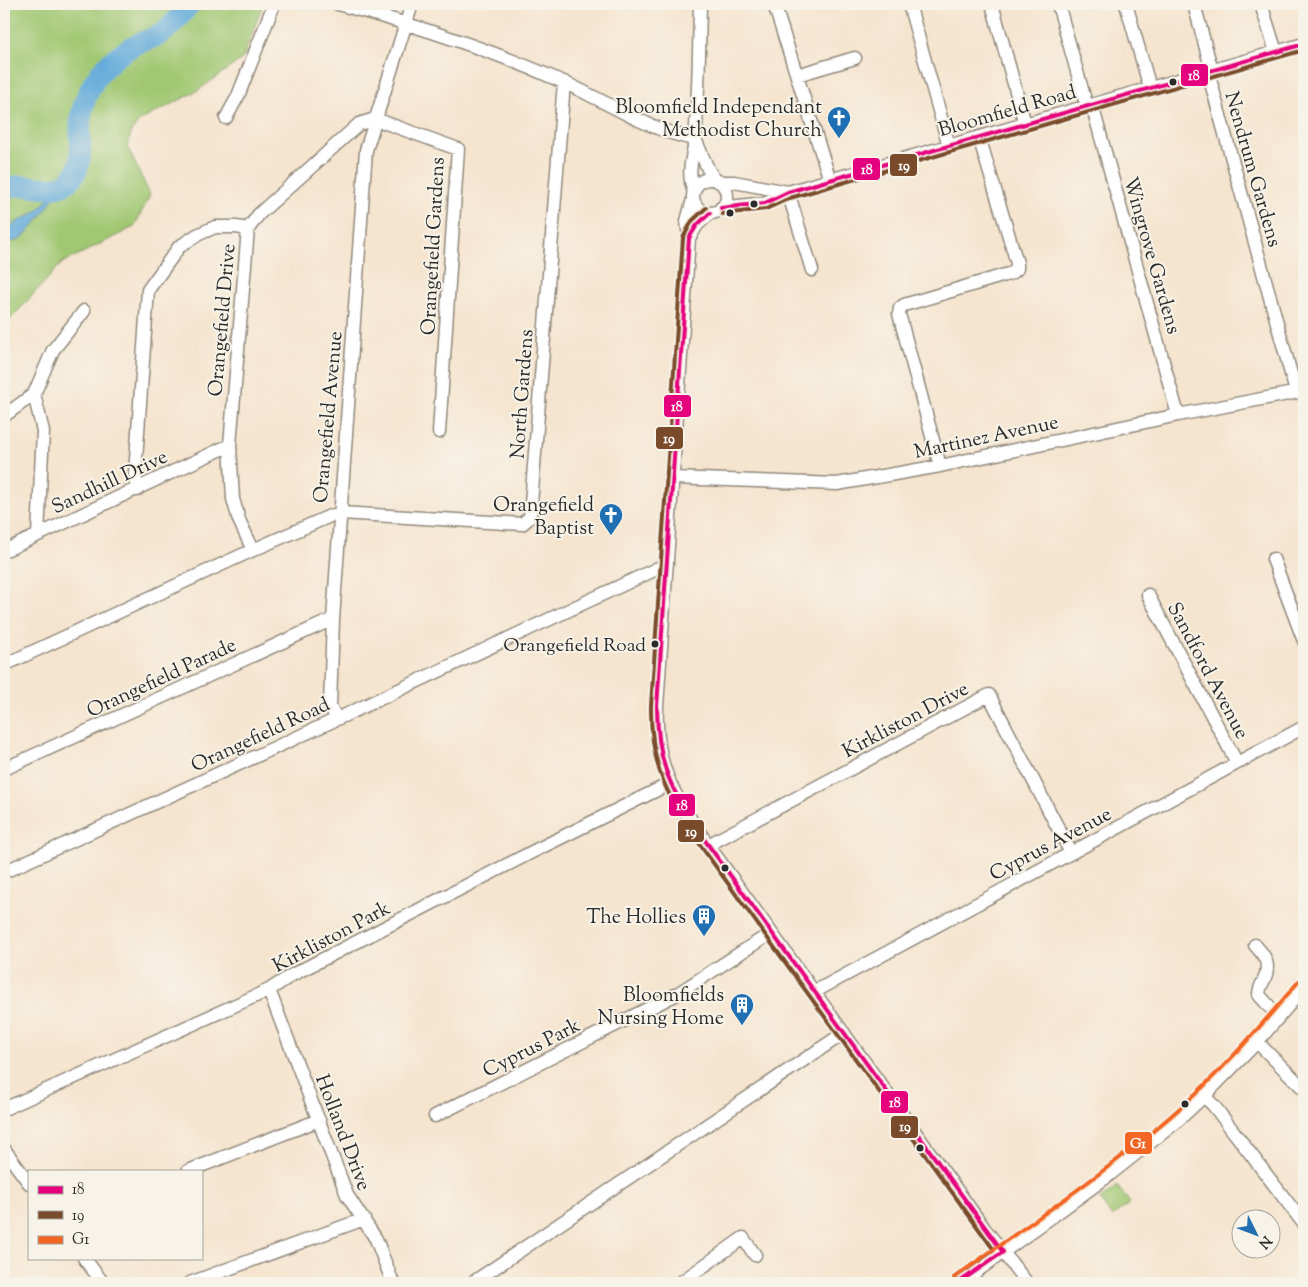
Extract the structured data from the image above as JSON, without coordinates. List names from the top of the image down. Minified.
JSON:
{"streets":{"street":["Bloomfield Road","Nendrum Gardens","Orangefield Gardens","Wingrove Gardens","Orangefield Drive","North Gardens","Orangefield Avenue","Martinez Avenue","Sandhill Drive","Sandford Avenue","Orangefield Parade","Kirkliston Drive","Orangefield Road","Cyprus Avenue","Kirkliston Park","Cyprus Park","Holland Drive"]},"crossings":[["Bloomfield Road","Nendrum Gardens"],["Bloomfield Road","Wingrove Gardens"],["Nendrum Gardens","Martinez Avenue"],["Orangefield Gardens","Orangefield Drive"],["Orangefield Gardens","Orangefield Avenue"],["Wingrove Gardens","Martinez Avenue"],["Orangefield Drive","Orangefield Avenue"],["Orangefield Drive","Sandhill Drive"],["North Gardens","Orangefield Avenue"],["Sandford Avenue","Cyprus Avenue"],["Kirkliston Drive","Cyprus Avenue"],["Kirkliston Park","Holland Drive"]],"places":{"church":["Bloomfield Independant Methodist Church","Orangefield Baptist"],"other":["Orangefield Road"],"building":["The Hollies","Bloomfields Nursing Home"]},"lines":["transit line 18","transit line 19","transit line G1"],"legend":["18","19","G1"],"north":"bottom right"}
